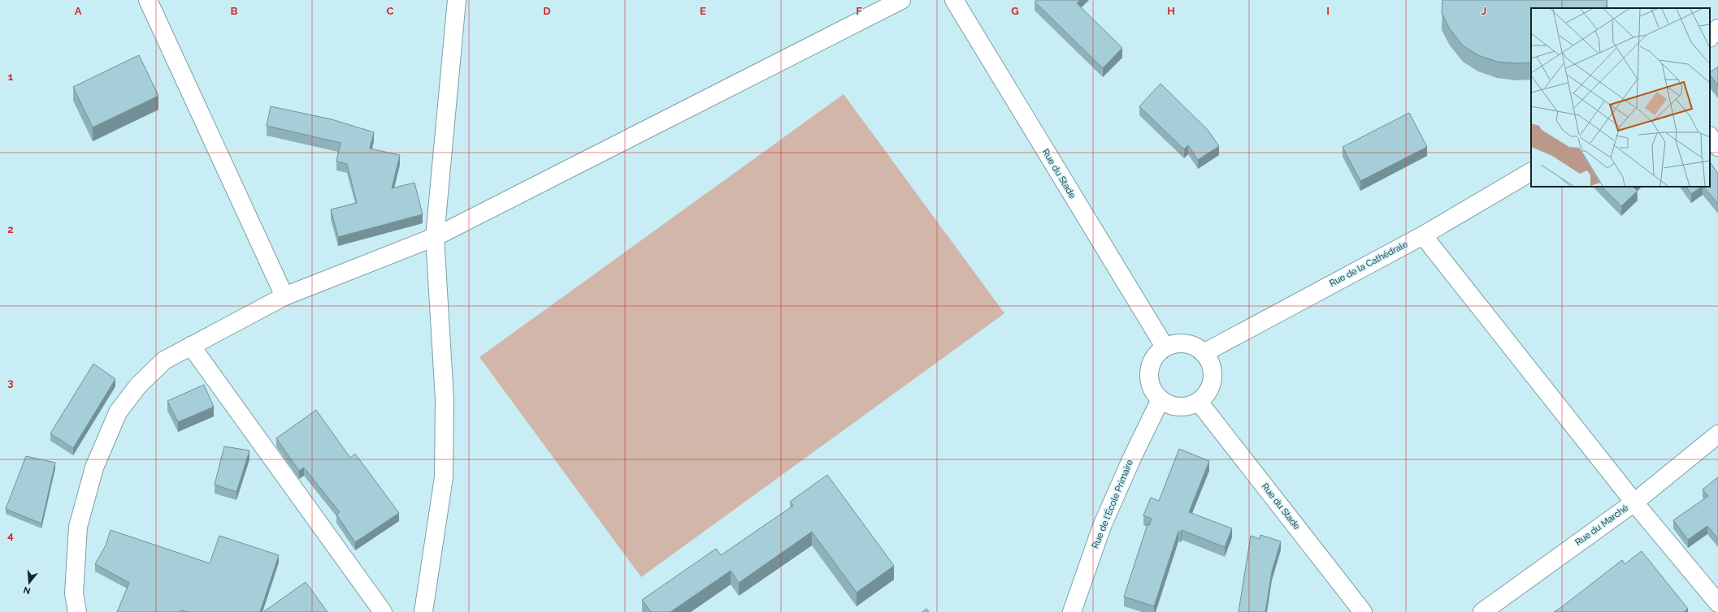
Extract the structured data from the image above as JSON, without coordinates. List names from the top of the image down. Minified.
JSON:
{"streets":{"street":["Rue du Stade","Rue de la Cathédrale","Rue de l'École Primaire","Rue du Marché"]},"crossings":[["Rue du Stade","Rue de la Cathédrale"],["Rue du Stade","Rue de l'École Primaire"],["Rue de la Cathédrale","Rue de l'École Primaire"]],"north":"bottom","grid":{"columns":["A","B","C","D","E","F","G","H","I","J"],"rows":["1","2","3","4"]}}
